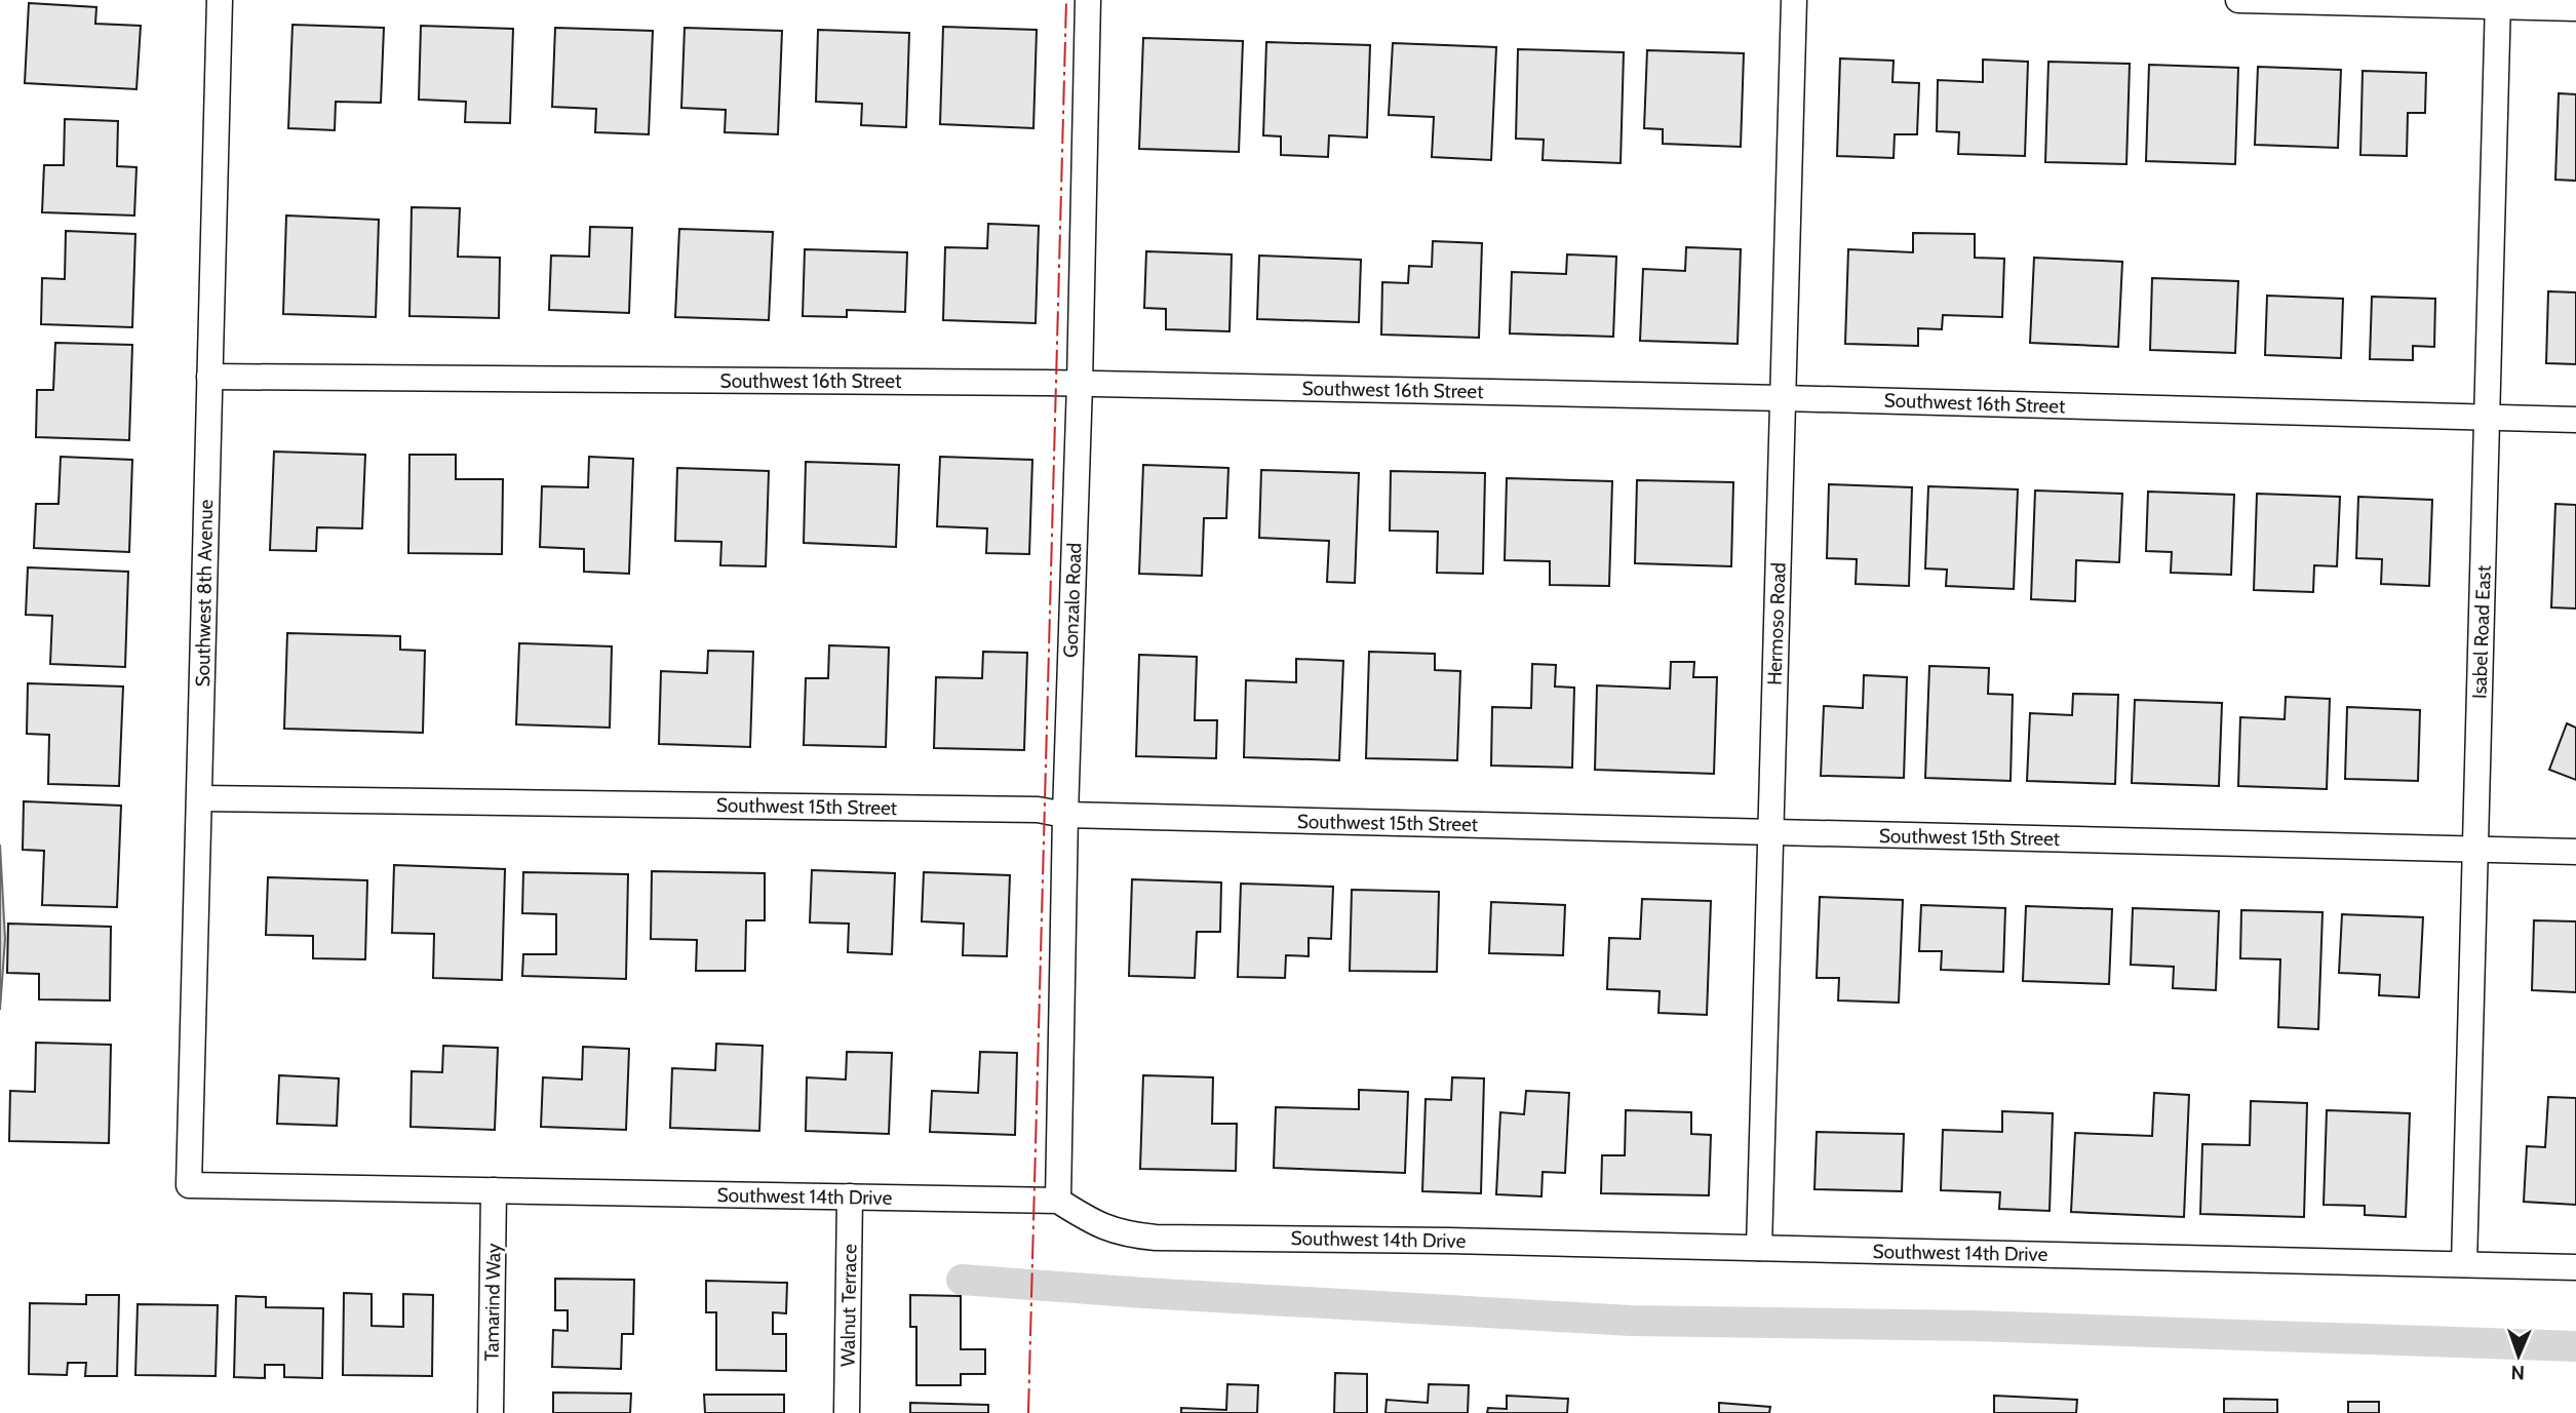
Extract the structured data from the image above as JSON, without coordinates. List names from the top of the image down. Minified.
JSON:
{"streets":{"street":["Southwest 16th Street","Southwest 8th Avenue","Gonzalo Road","Hermoso Road","Isabel Road East","Southwest 15th Street","Southwest 14th Drive","Tamarind Way","Walnut Terrace"]},"crossings":[["Southwest 16th Street","Southwest 8th Avenue"],["Southwest 16th Street","Gonzalo Road"],["Southwest 16th Street","Hermoso Road"],["Southwest 16th Street","Isabel Road East"],["Southwest 8th Avenue","Southwest 15th Street"],["Southwest 8th Avenue","Southwest 14th Drive"],["Gonzalo Road","Southwest 15th Street"],["Gonzalo Road","Southwest 14th Drive"],["Hermoso Road","Southwest 15th Street"],["Hermoso Road","Southwest 14th Drive"],["Isabel Road East","Southwest 15th Street"],["Isabel Road East","Southwest 14th Drive"],["Southwest 14th Drive","Tamarind Way"],["Southwest 14th Drive","Walnut Terrace"]],"north":"bottom"}
